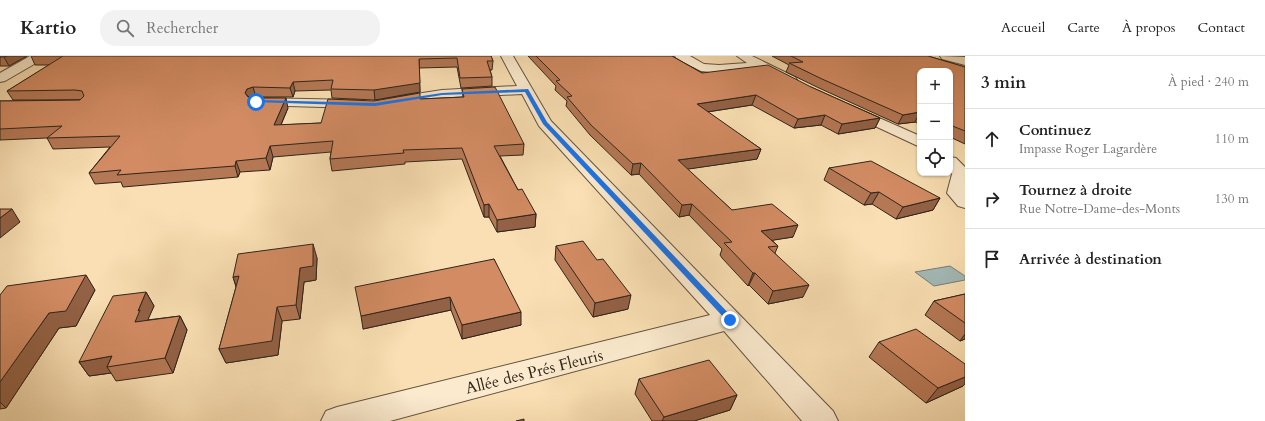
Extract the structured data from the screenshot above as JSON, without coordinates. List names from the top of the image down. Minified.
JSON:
{"streets":{"street":["Allée des Prés Fleuris"]},"page":{"header":"Kartio","search":"Rechercher","nav":["Accueil","Carte","À propos","Contact"],"heading":["3 min","À pied · 240 m"],"map_buttons":["+","−"],"list":[["Continuez","Impasse Roger Lagardère","110 m"],["Tournez à droite","Rue Notre-Dame-des-Monts","130 m"],"Arrivée à destination"]}}
